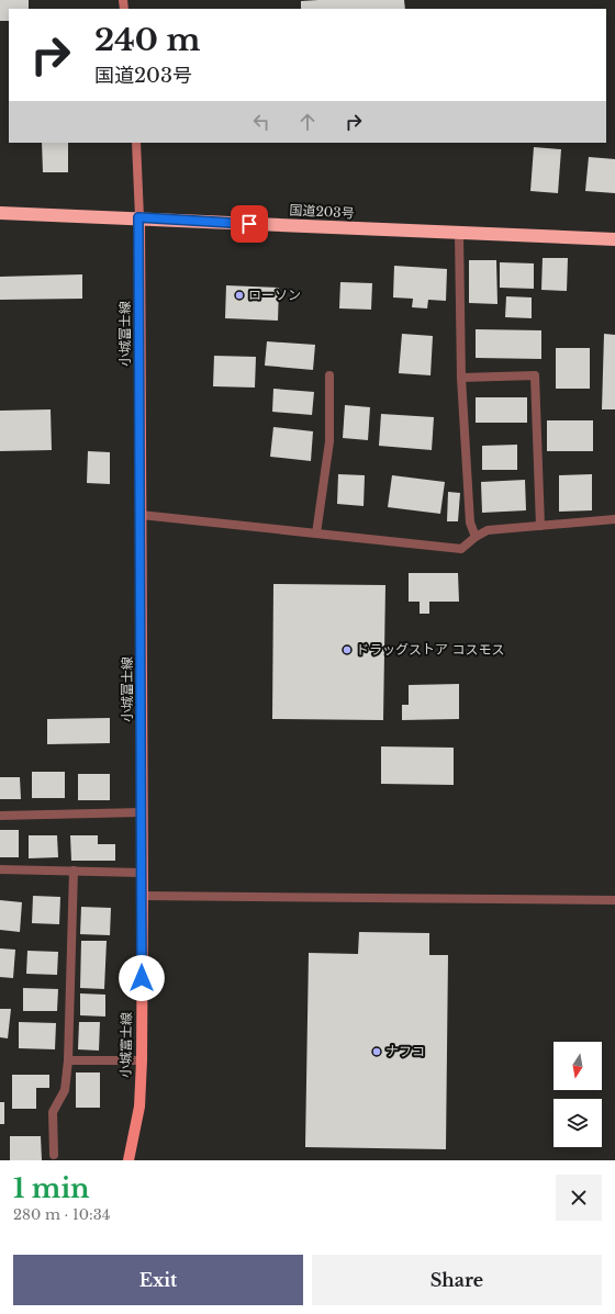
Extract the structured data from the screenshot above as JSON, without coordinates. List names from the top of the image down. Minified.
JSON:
{"streets":{"highway":["国道203号"],"main road":["小城富士線"]},"crossings":[["国道203号","小城富士線"]],"places":["ローソン","ドラッグストア コスモス","ナフコ"],"north":"bottom","page":{"turn":["240 m","国道203号"],"heading":["1 min","280 m · 10:34"],"buttons":["Exit","Share"]}}
